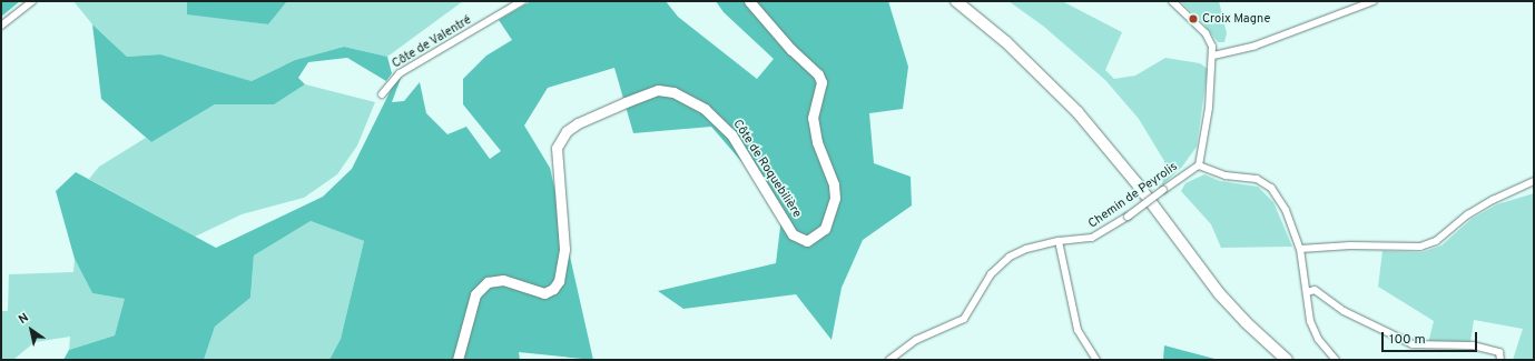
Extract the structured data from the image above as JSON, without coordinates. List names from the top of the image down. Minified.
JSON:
{"streets":{"street":["Côte de Valentré","Côte de Roquebilière","Chemin de Peyrolis"]},"places":["Croix Magne"],"scale_bar":"100 m","north":"top left"}
